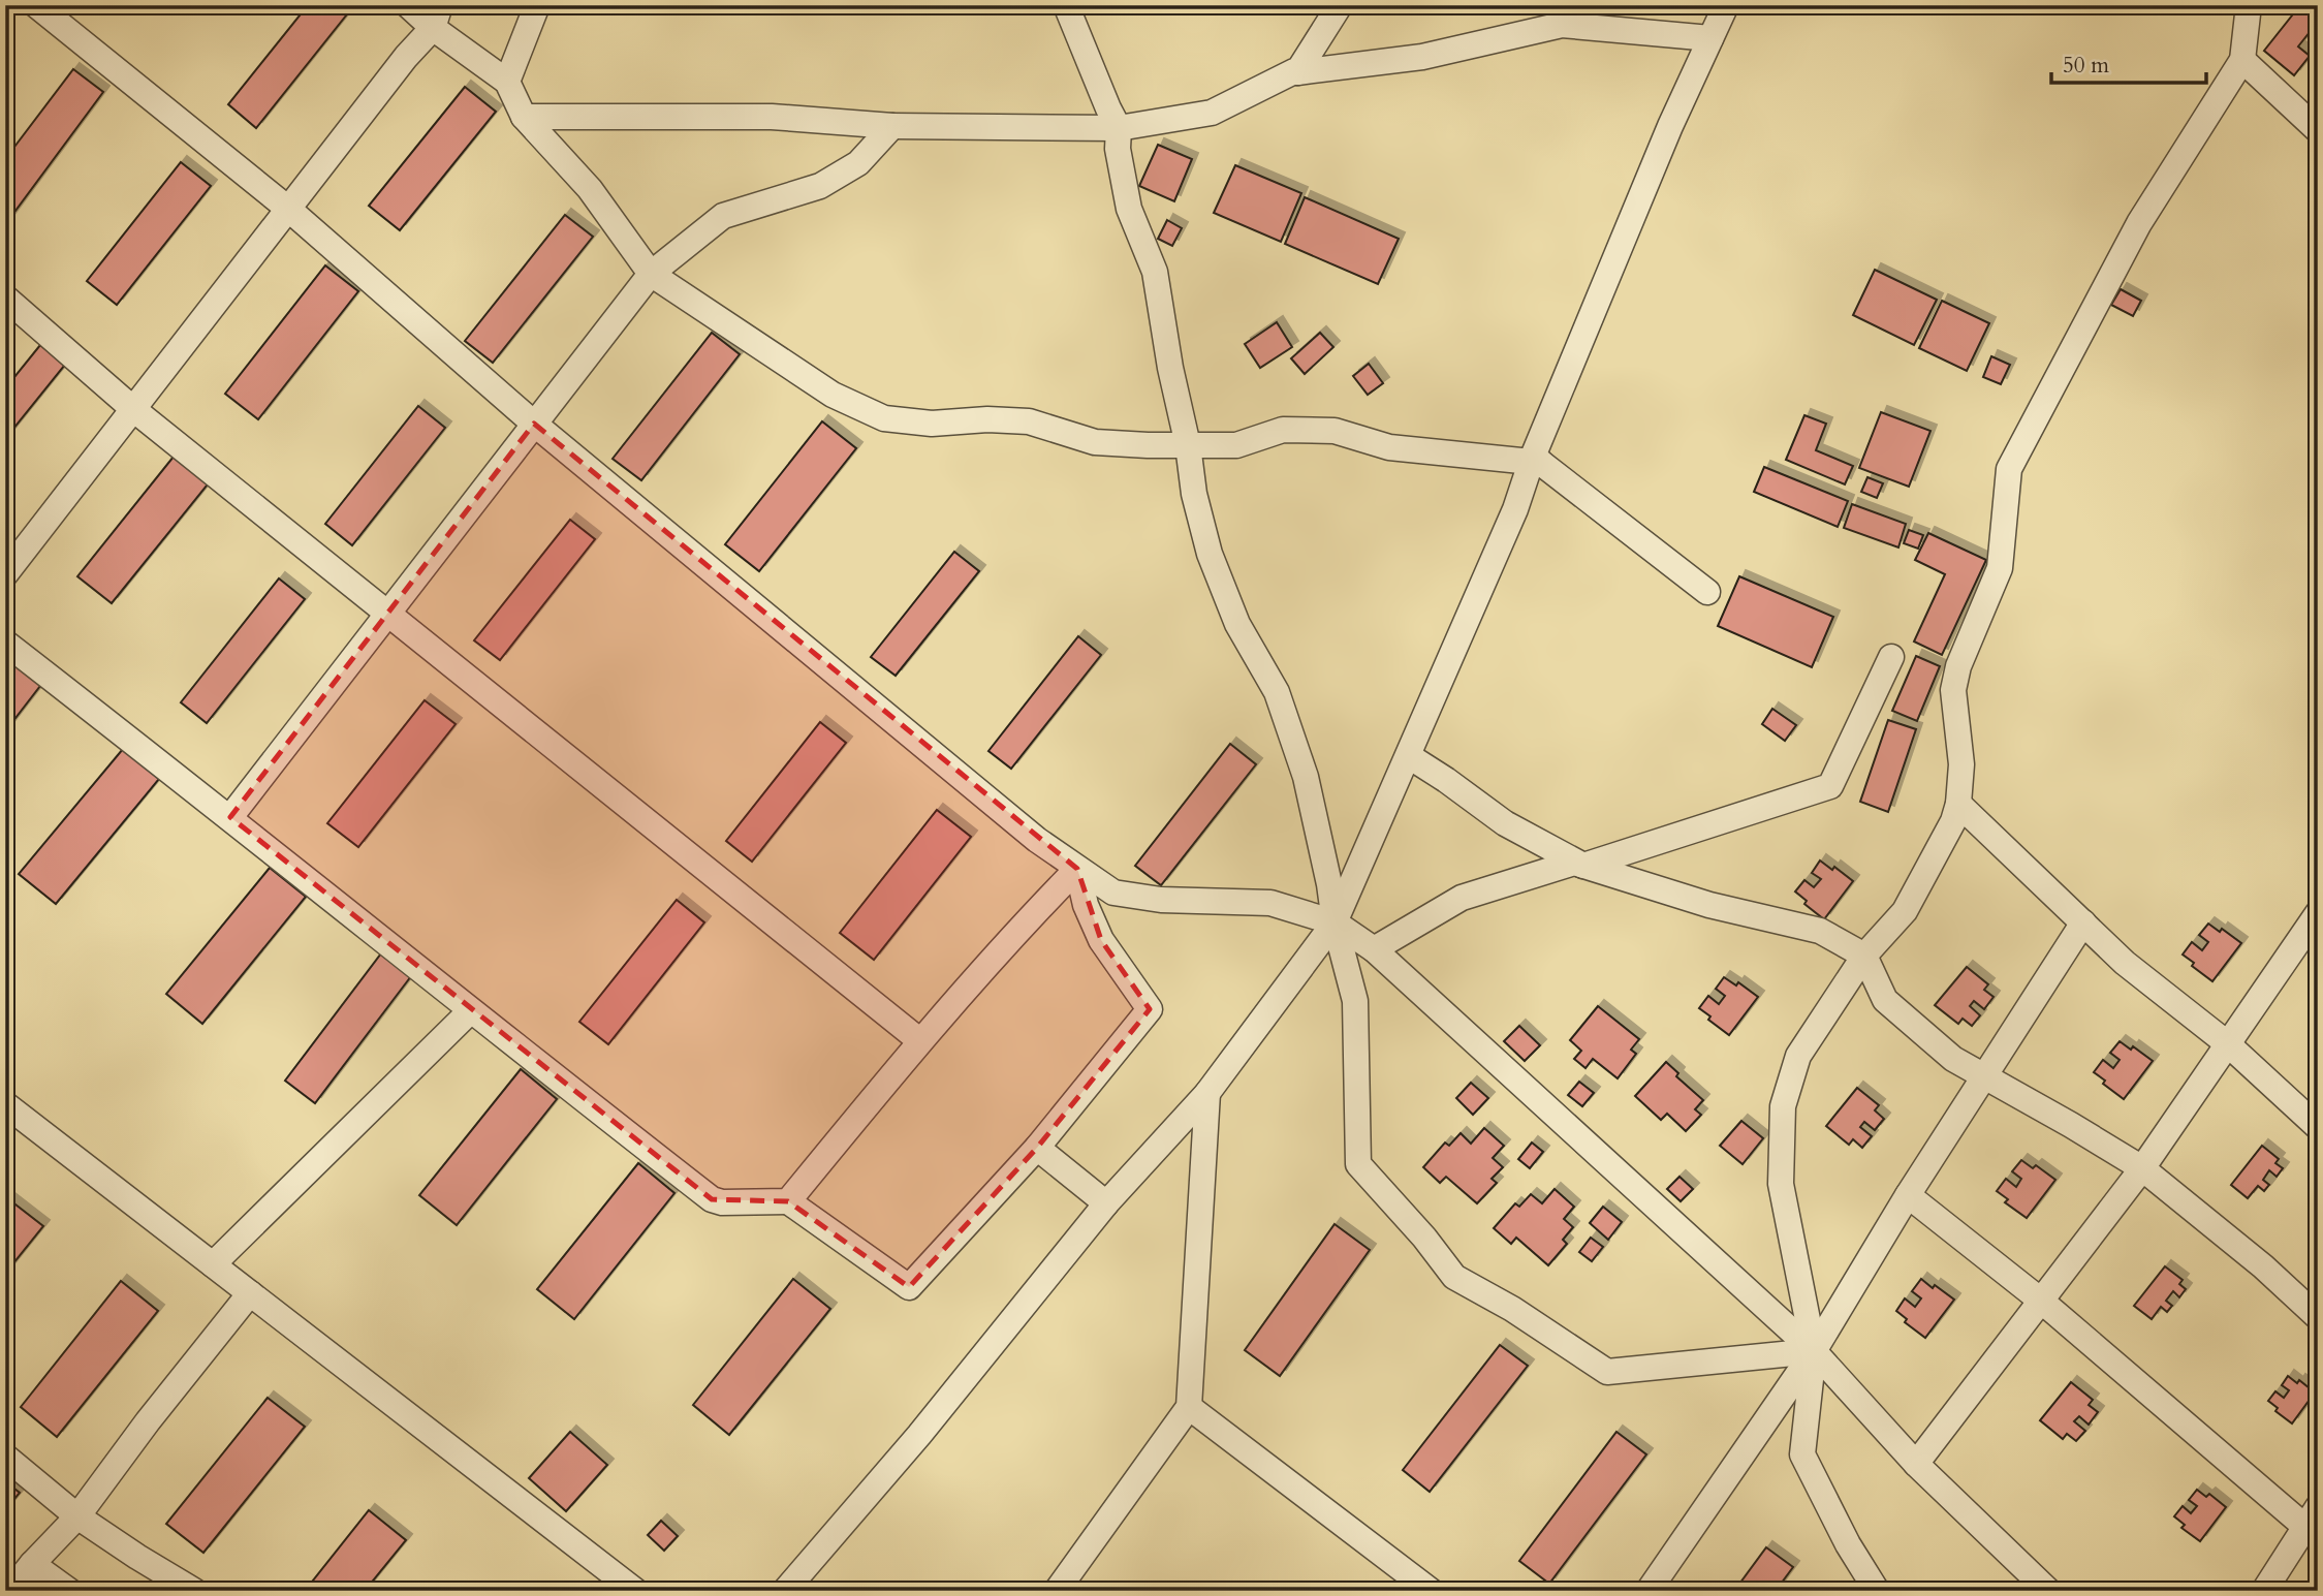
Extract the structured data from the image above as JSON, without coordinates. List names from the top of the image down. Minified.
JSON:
{"scale_bar":"50 m"}
